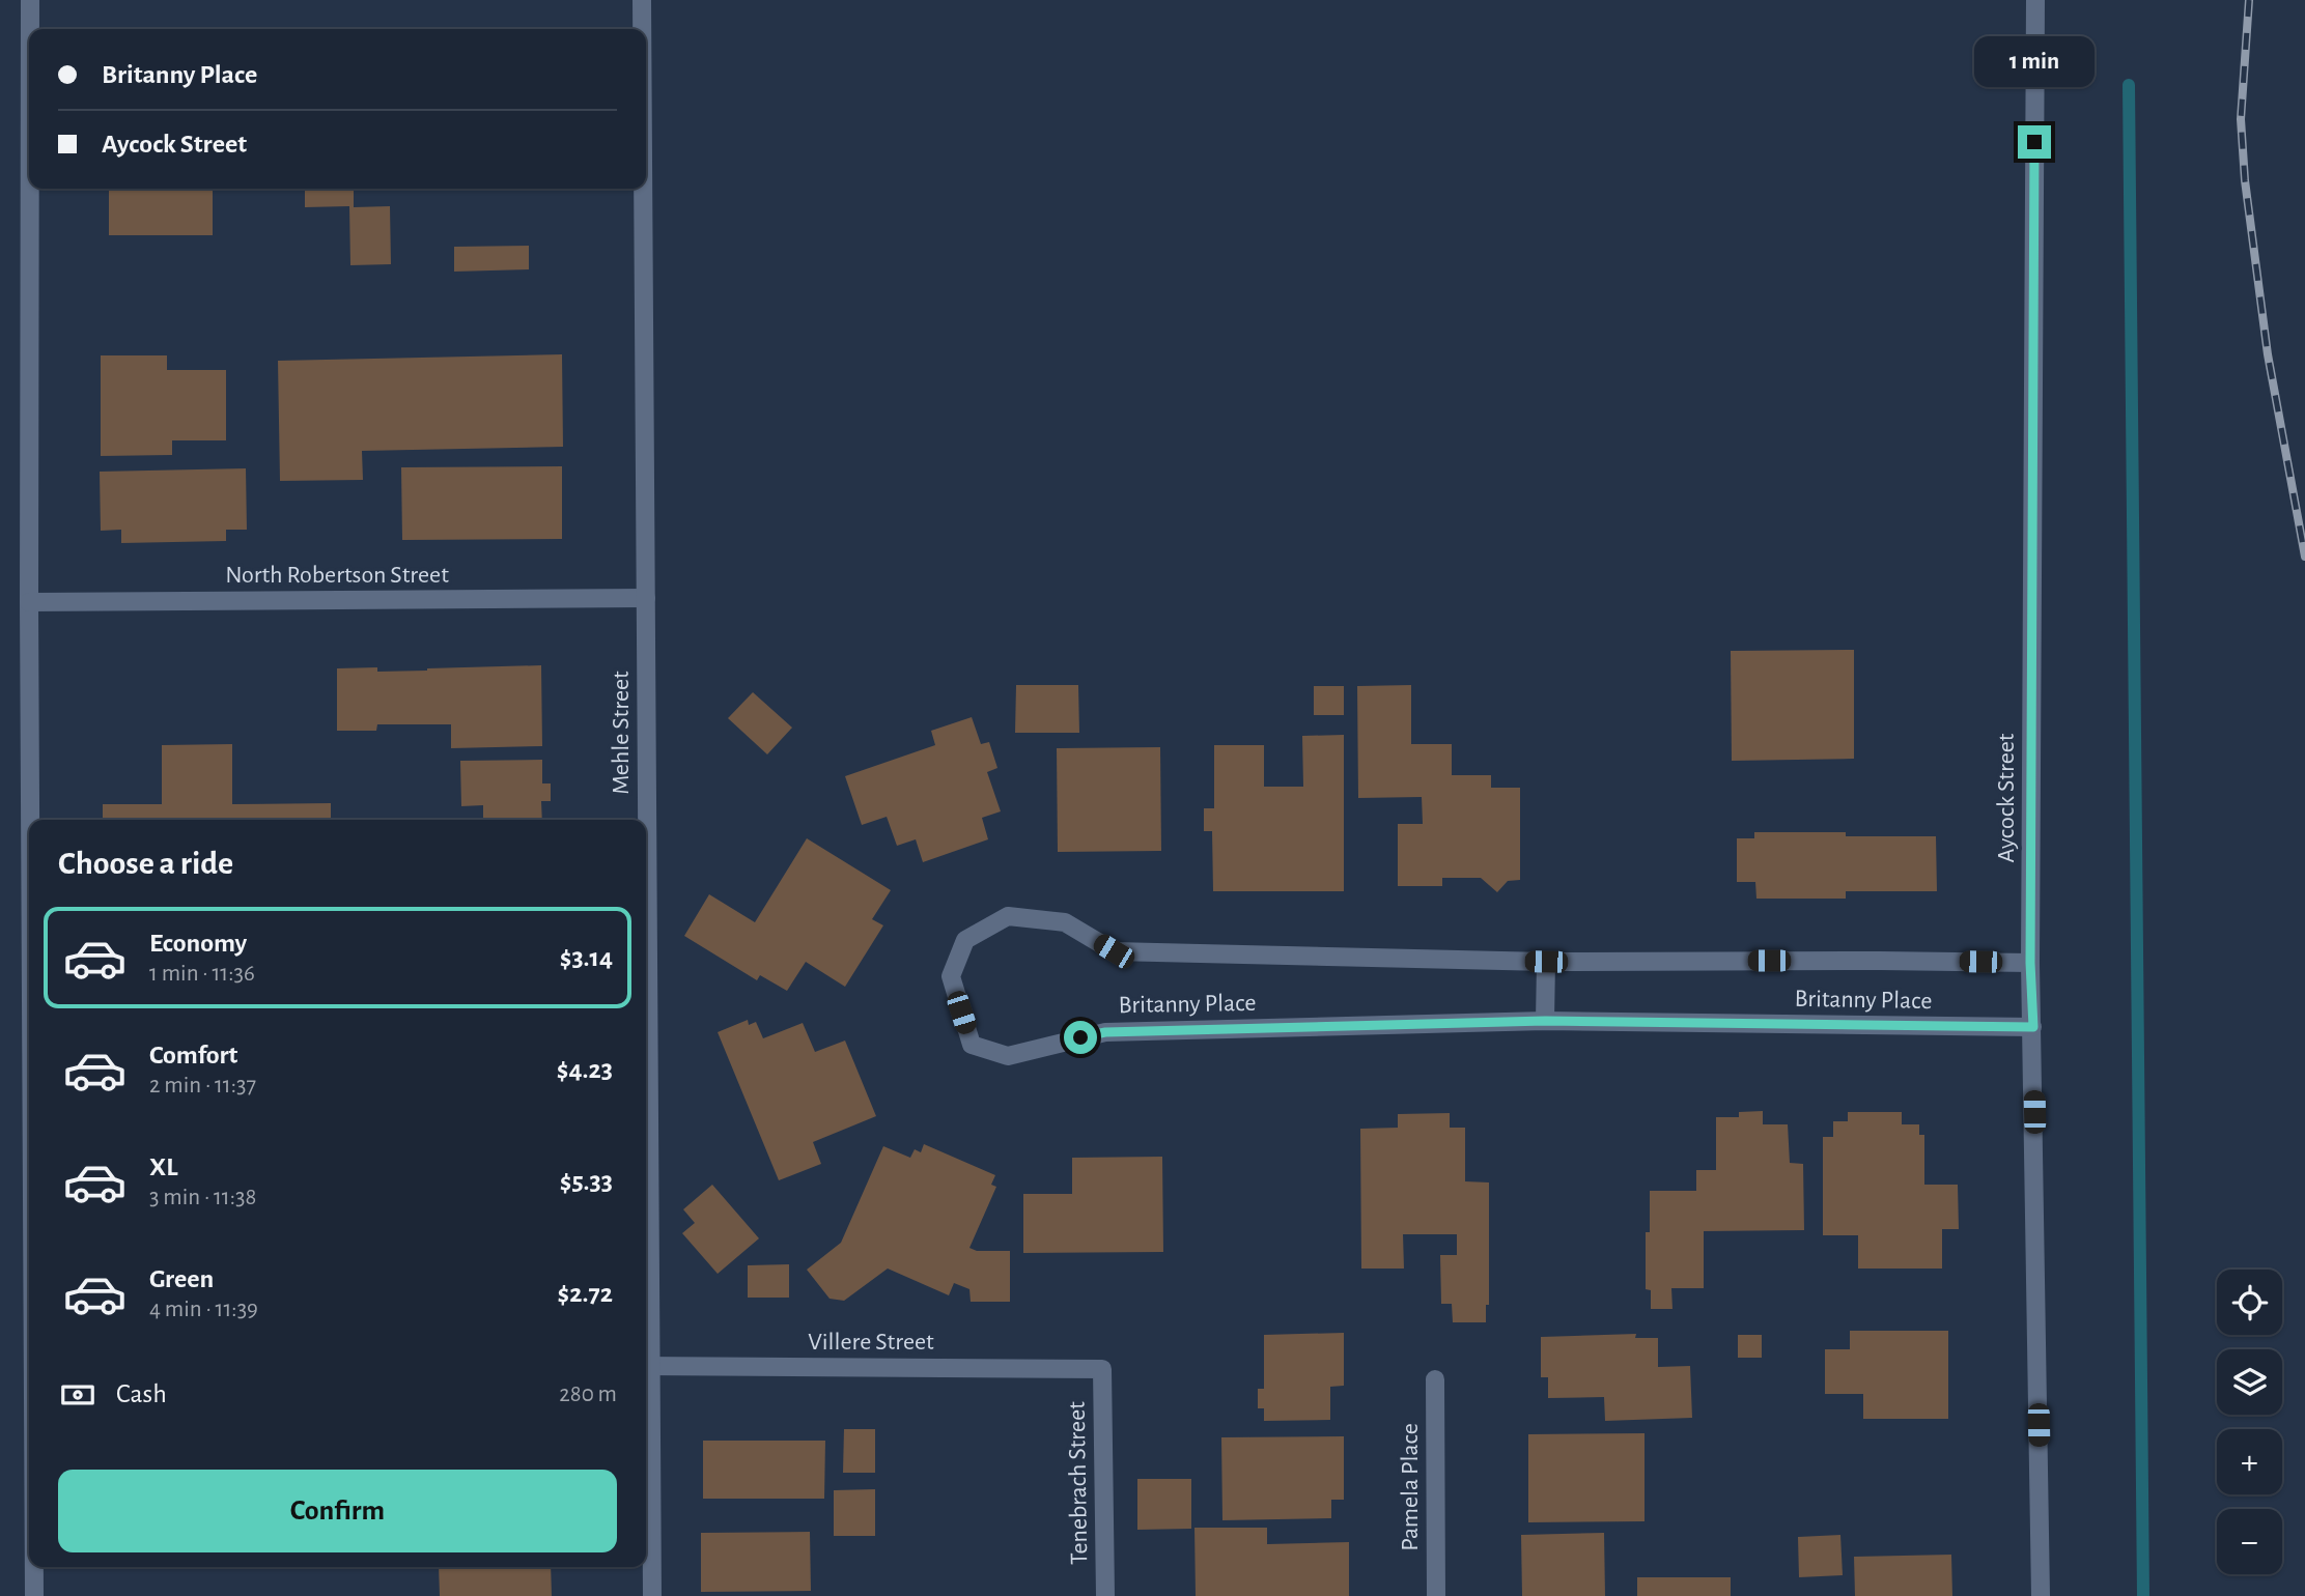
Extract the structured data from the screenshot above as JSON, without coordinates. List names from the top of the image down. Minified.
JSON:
{"streets":{"street":["North Robertson Street","Mehle Street","Aycock Street","Britanny Place","Villere Street","Tenebrach Street","Pamela Place"]},"crossings":[["North Robertson Street","Mehle Street"],["Mehle Street","Villere Street"],["Aycock Street","Britanny Place"],["Villere Street","Tenebrach Street"]],"page":{"banner":["Britanny Place","Aycock Street"],"bubble":"1 min","heading":"Choose a ride","list":[{"name":"Economy","note":"1 min · 11:36","value":"$3.14"},{"name":"Comfort","note":"2 min · 11:37","value":"$4.23"},{"name":"XL","note":"3 min · 11:38","value":"$5.33"},{"name":"Green","note":"4 min · 11:39","value":"$2.72"}],"map_buttons":["+","−"],"pay":["Cash","280 m"],"buttons":"Confirm"}}
